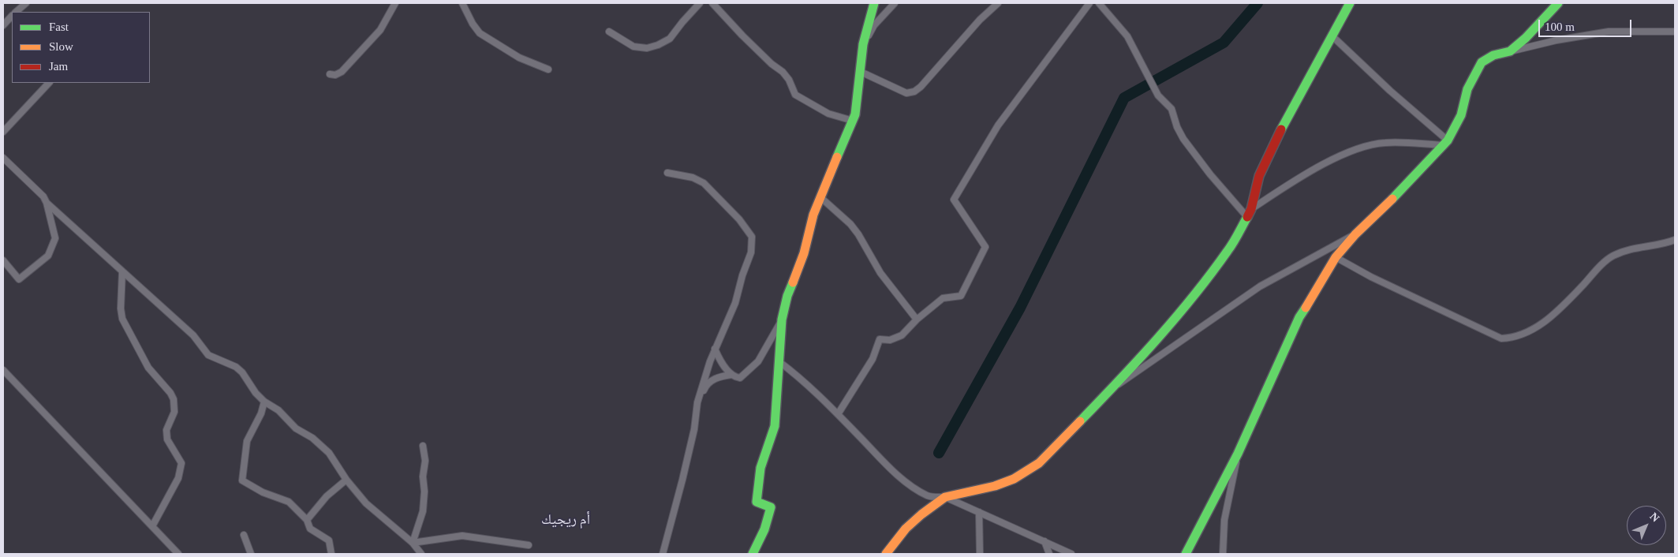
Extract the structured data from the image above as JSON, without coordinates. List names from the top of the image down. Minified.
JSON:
{"districts":["أم ريجيك"],"legend":["Fast","Slow","Jam"],"scale_bar":"100 m","north":"top right"}
